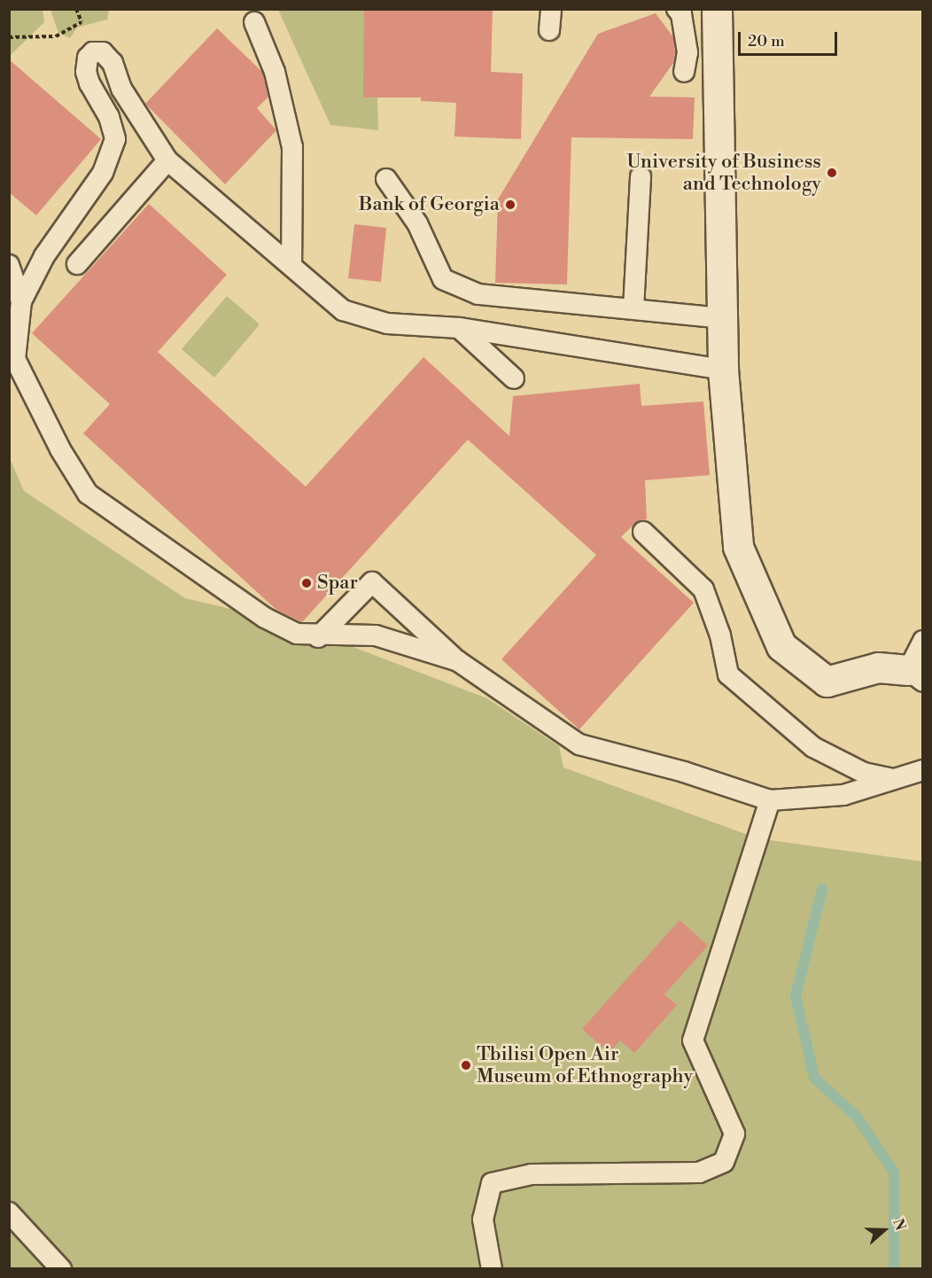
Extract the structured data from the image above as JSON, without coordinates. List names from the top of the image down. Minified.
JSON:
{"places":["University of Business and Technology","Bank of Georgia","Spar","Tbilisi Open Air Museum of Ethnography"],"scale_bar":"20 m","north":"right"}
